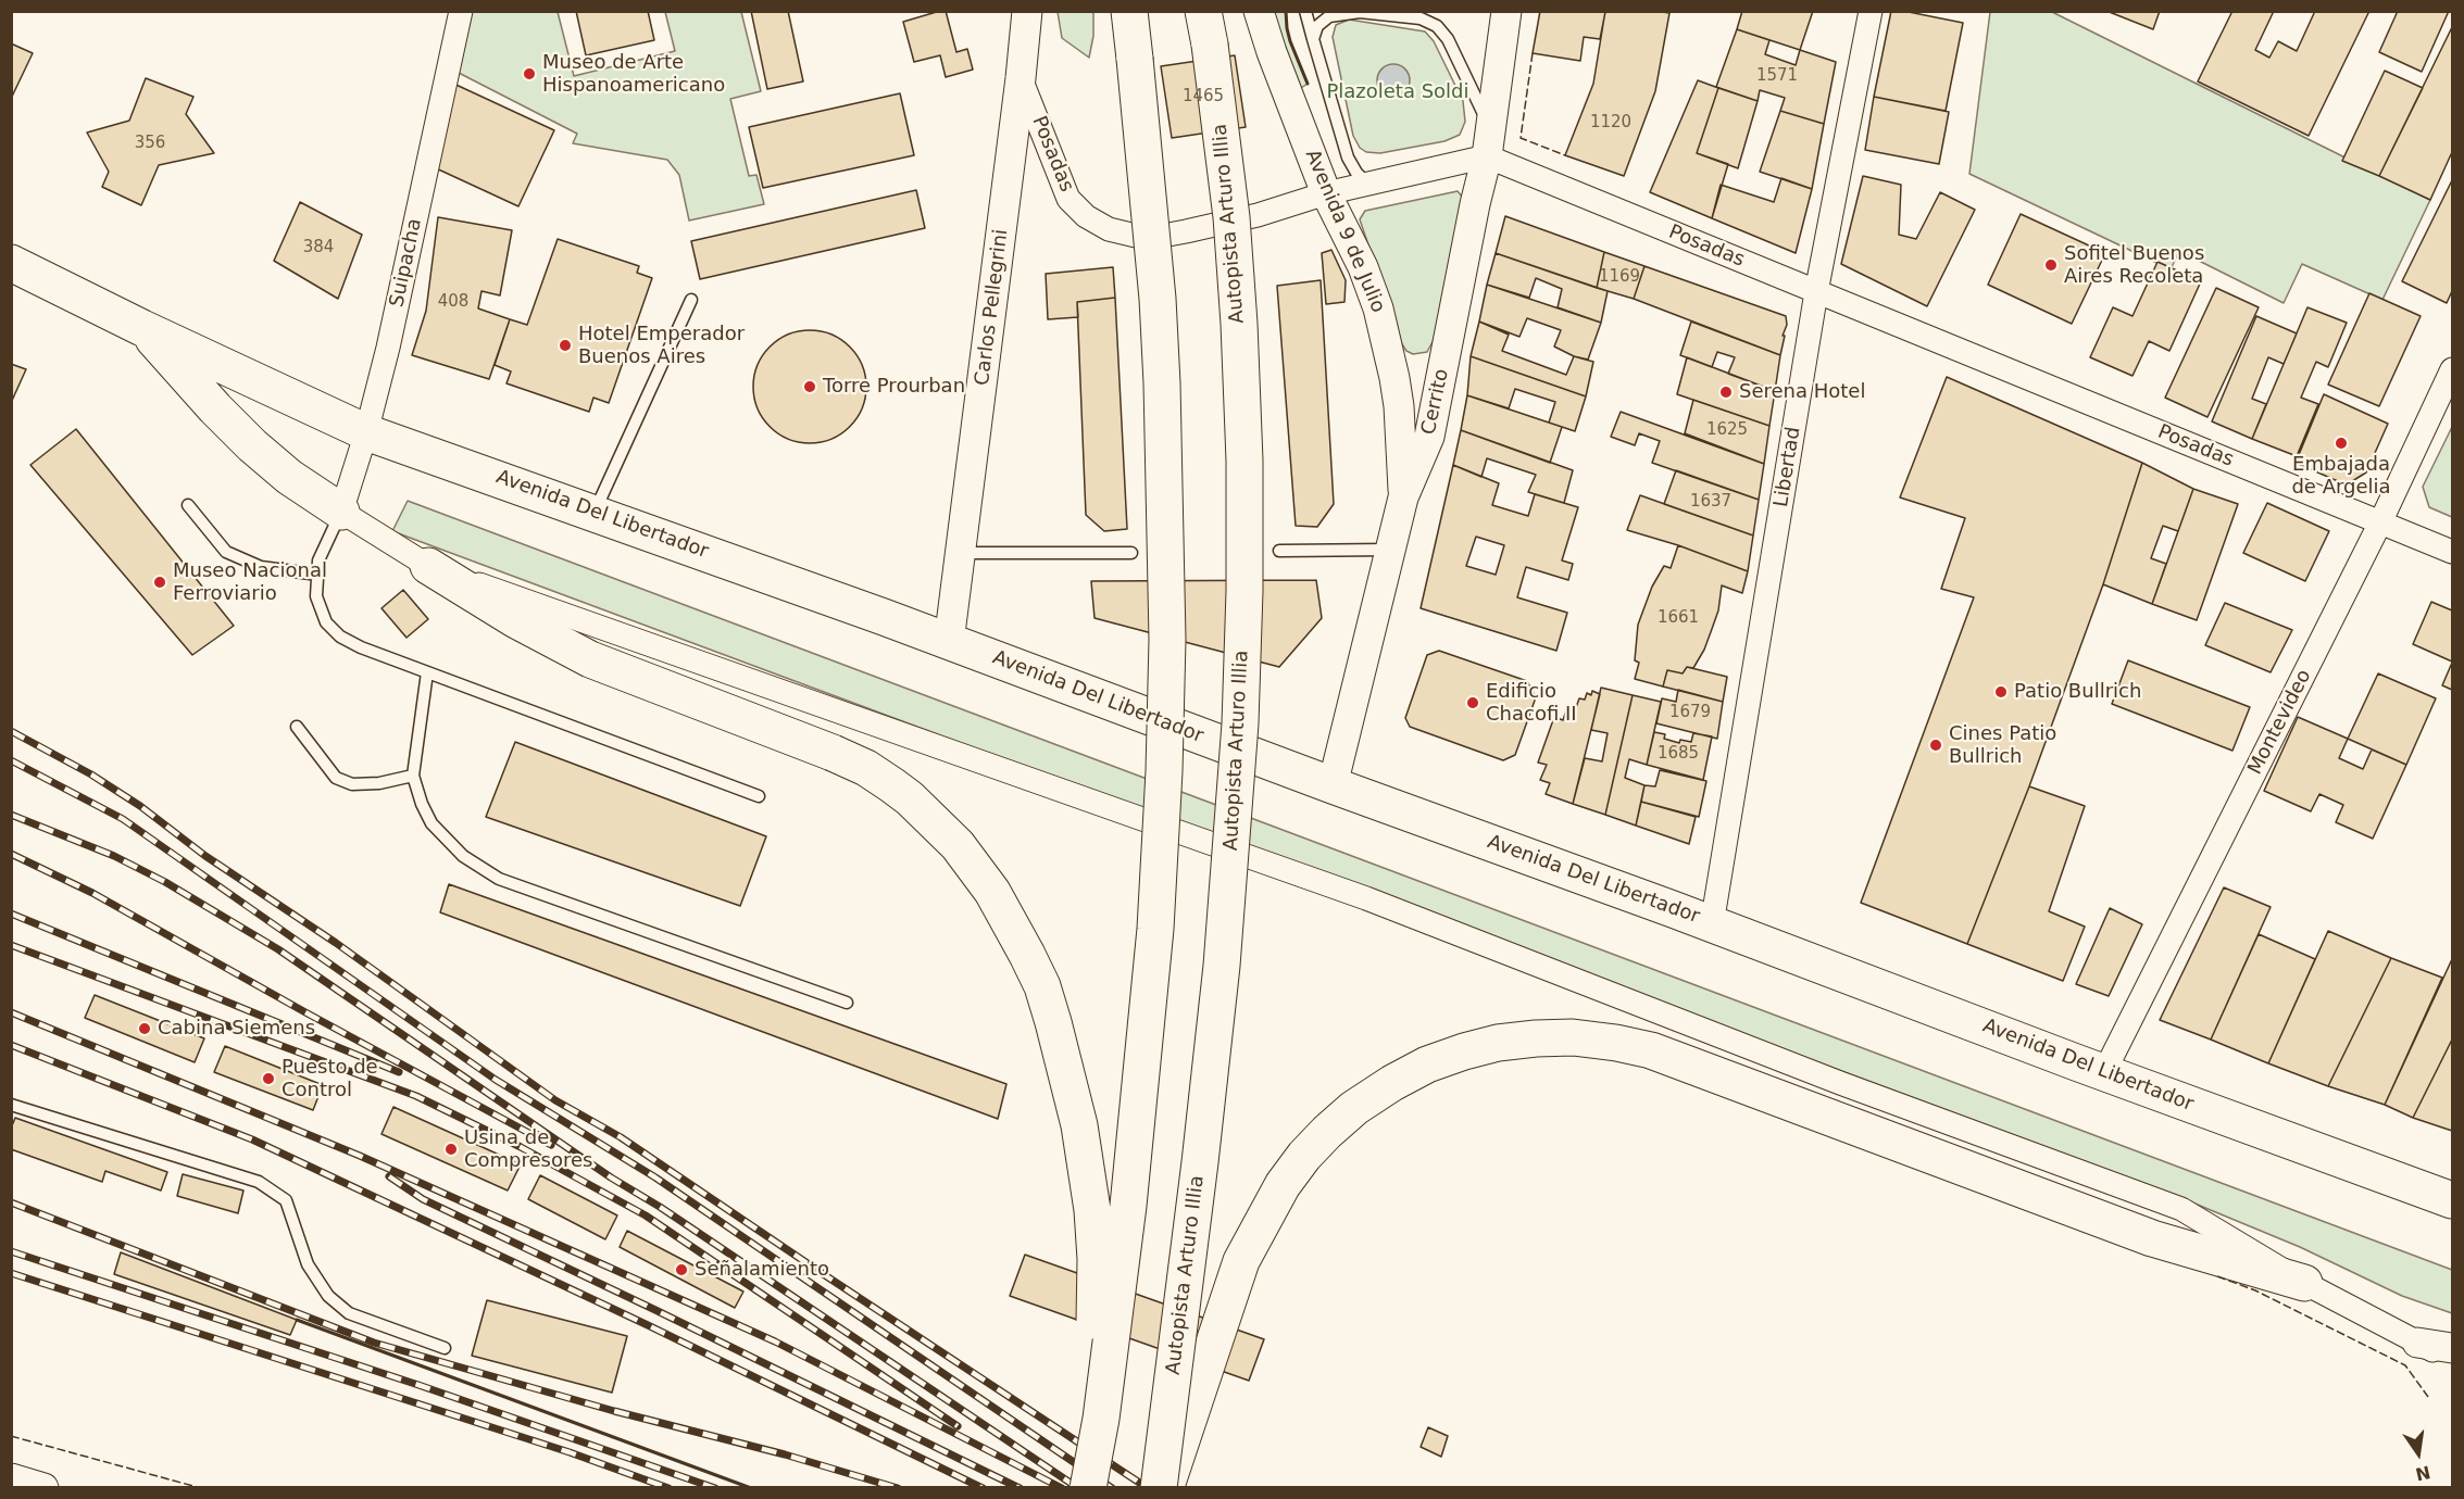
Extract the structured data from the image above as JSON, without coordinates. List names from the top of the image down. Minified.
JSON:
{"streets":{"main road":["Autopista Arturo Illia","Avenida Del Libertador"],"street":["Posadas","Avenida 9 de Julio","Suipacha","Carlos Pellegrini","Cerrito","Libertad","Montevideo"]},"crossings":[["Posadas","Avenida 9 de Julio"],["Posadas","Carlos Pellegrini"],["Posadas","Cerrito"],["Posadas","Libertad"],["Posadas","Montevideo"],["Avenida 9 de Julio","Cerrito"],["Suipacha","Avenida Del Libertador"],["Carlos Pellegrini","Avenida Del Libertador"],["Cerrito","Avenida Del Libertador"],["Libertad","Avenida Del Libertador"],["Avenida Del Libertador","Montevideo"]],"parks":["Plazoleta Soldi"],"places":["Museo de Arte Hispanoamericano","Sofitel Buenos Aires Recoleta","Hotel Emperador Buenos Aires","Torre Prourban","Serena Hotel","Embajada de Argelia","Museo Nacional Ferroviario","Patio Bullrich","Edificio Chacofi II","Cines Patio Bullrich","Cabina Siemens","Puesto de Control","Usina de Compresores","Señalamiento"],"house_numbers":["1571","1465","1120","356","384","1169","408","1625","1637","1661","1679","1685"],"north":"bottom"}
